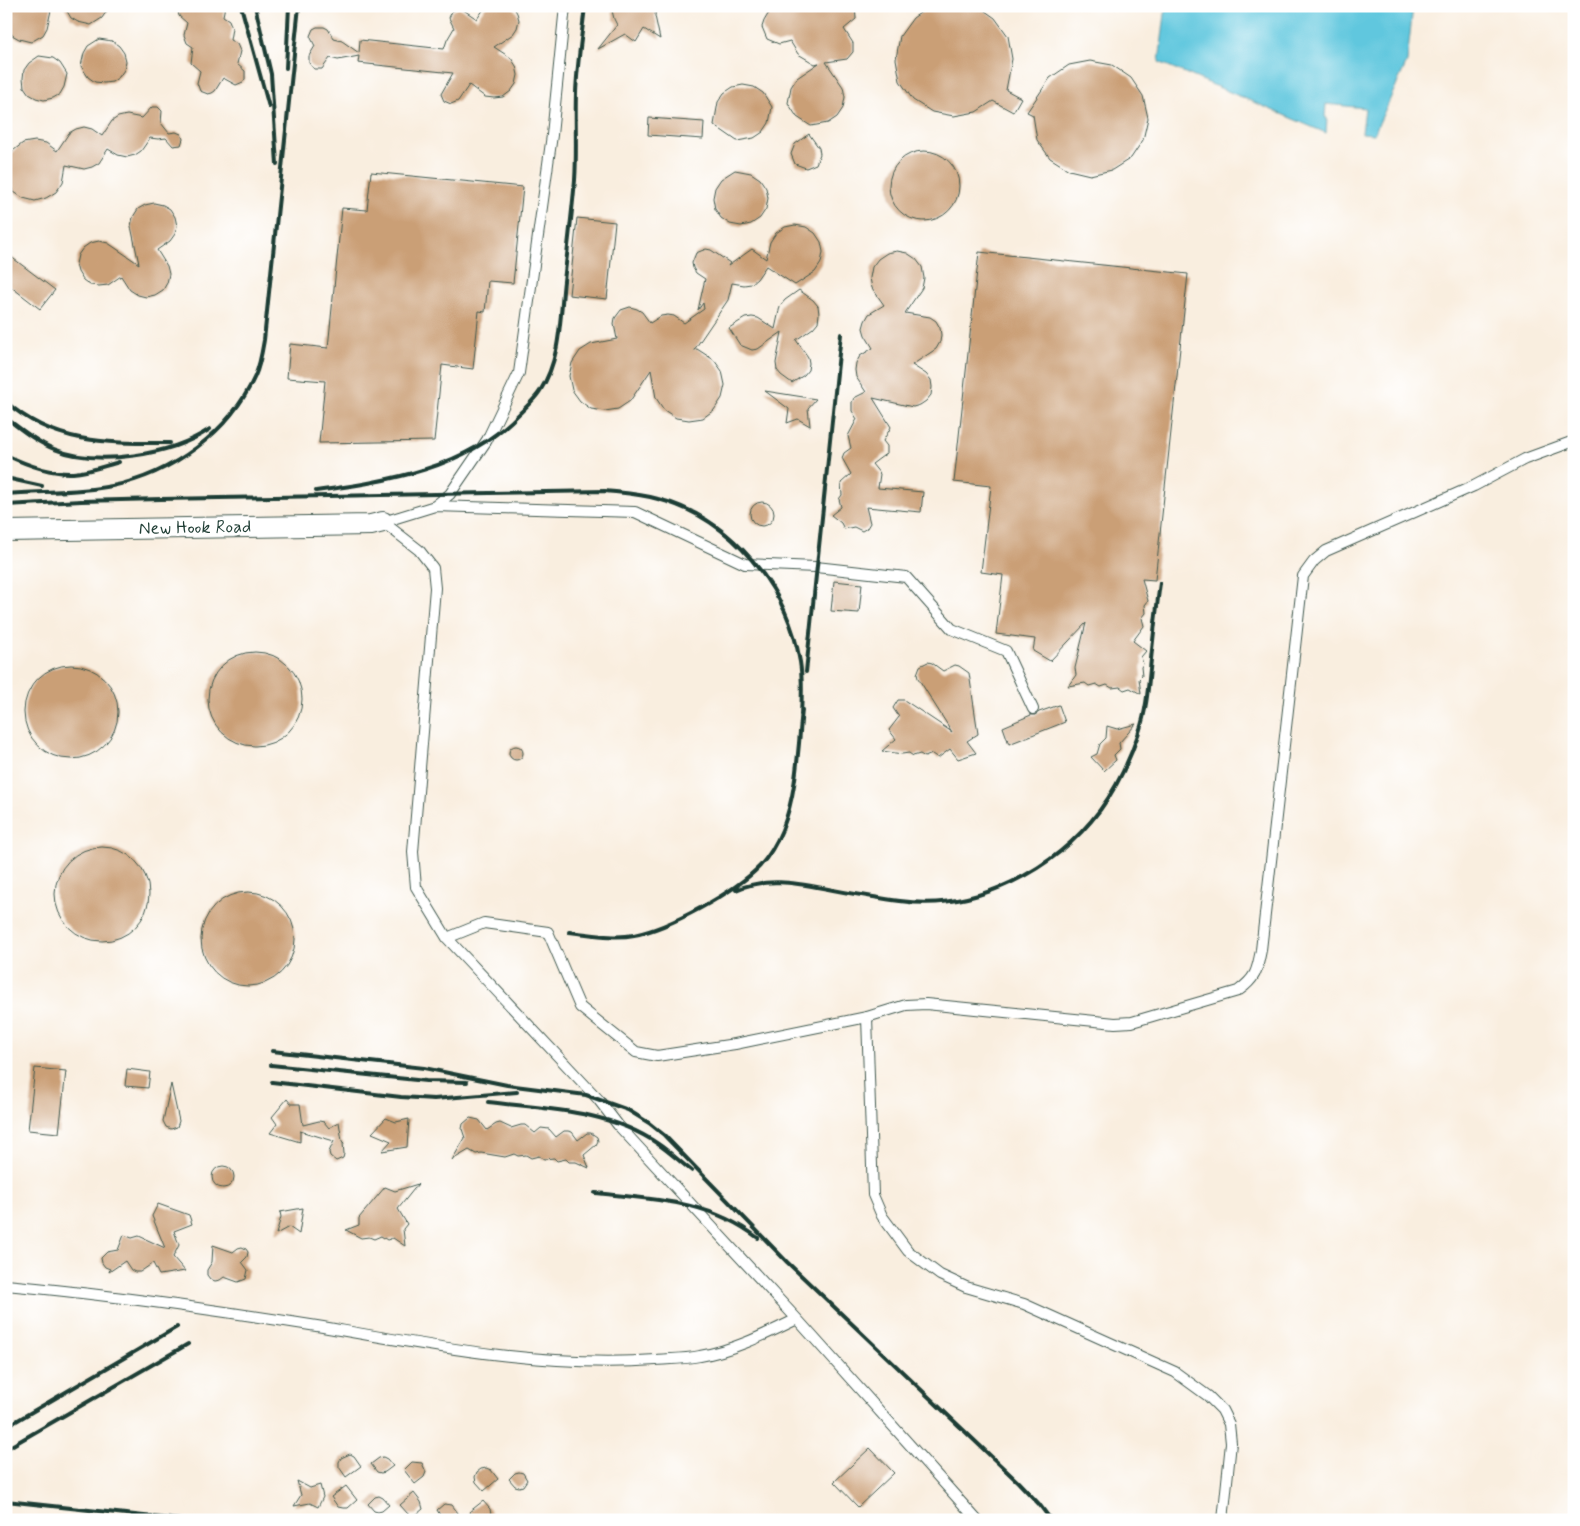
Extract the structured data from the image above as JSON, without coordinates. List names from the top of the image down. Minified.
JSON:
{"streets":{"street":["New Hook Road"]}}
